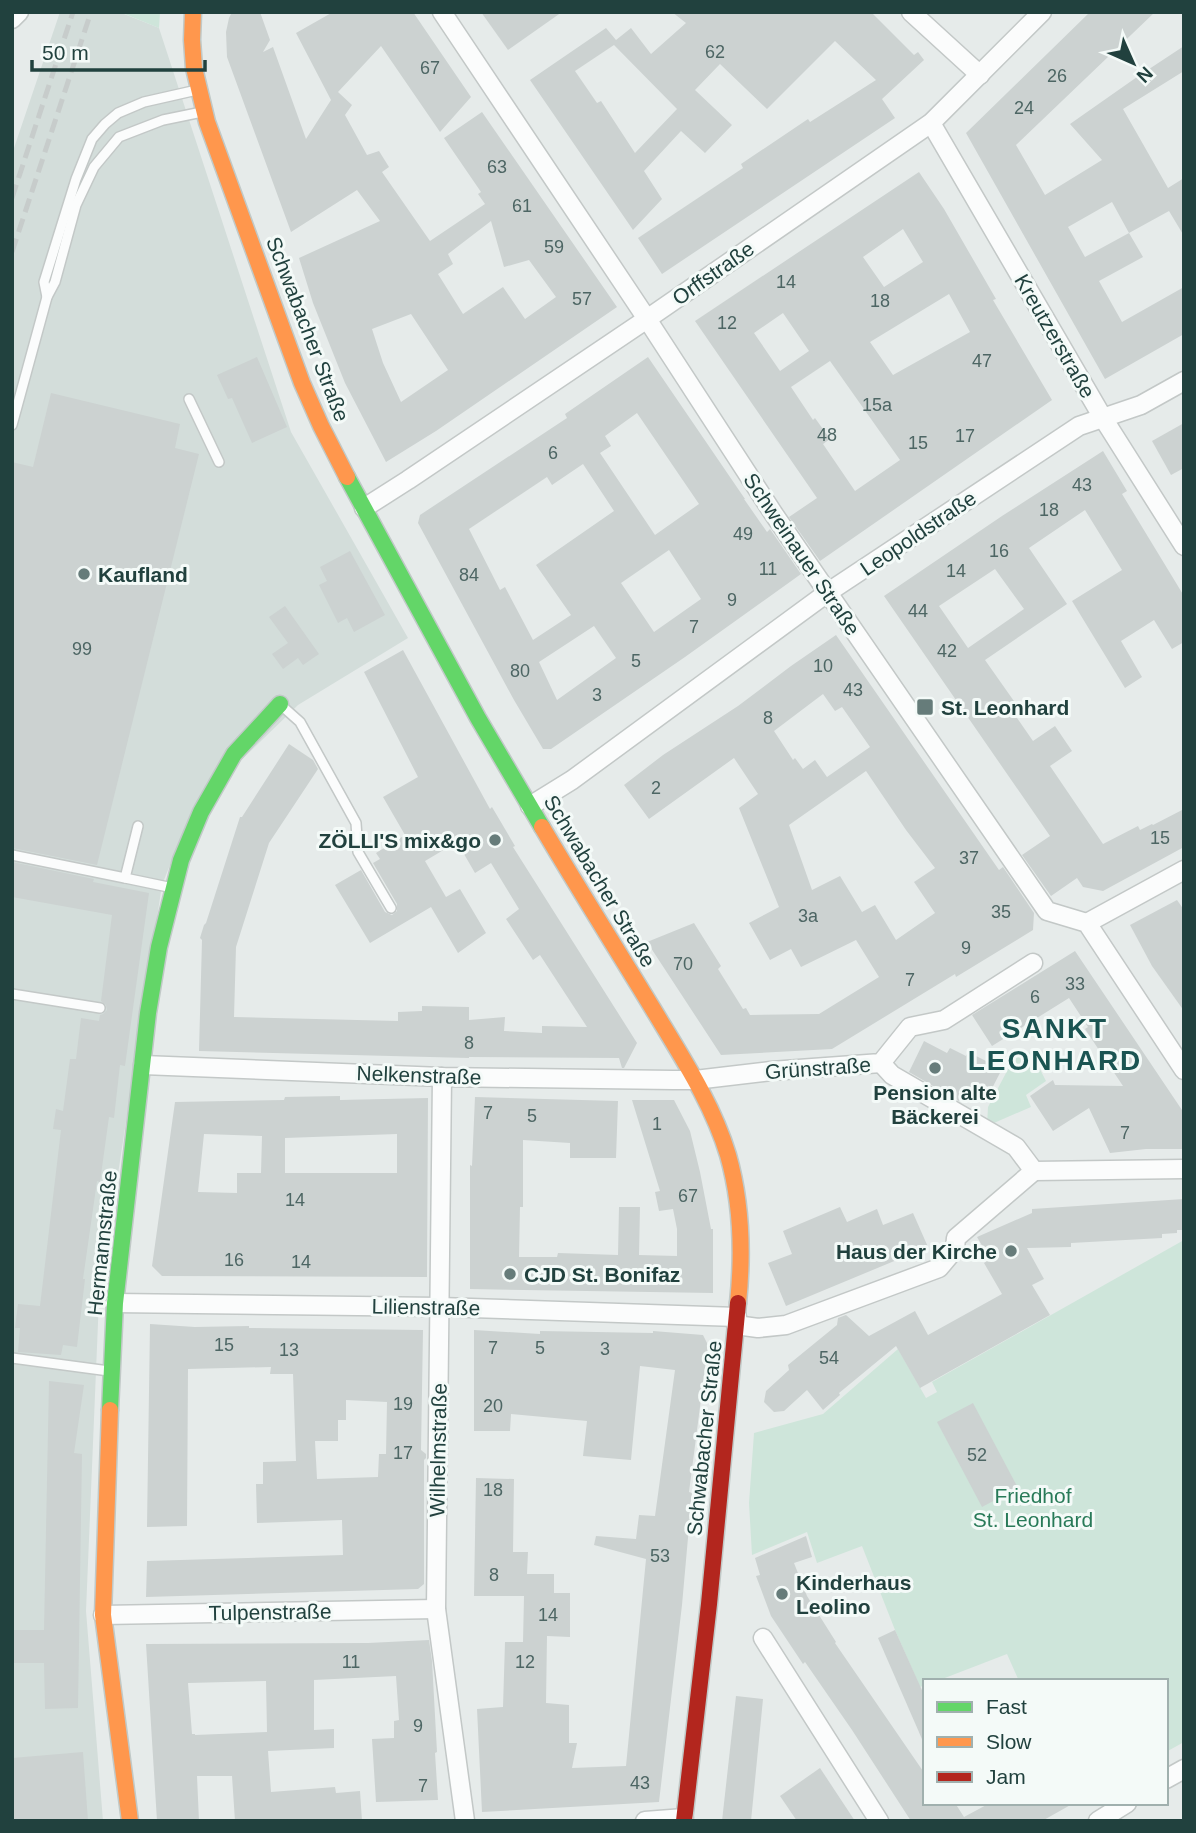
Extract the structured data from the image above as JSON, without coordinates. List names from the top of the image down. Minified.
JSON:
{"streets":{"main road":["Schwabacher Straße","Hermannstraße"],"street":["Orffstraße","Kreutzerstraße","Leopoldstraße","Schweinauer Straße","Grünstraße","Nelkenstraße","Lilienstraße","Wilhelmstraße","Tulpenstraße"]},"crossings":[["Orffstraße","Schwabacher Straße"],["Orffstraße","Kreutzerstraße"],["Orffstraße","Schweinauer Straße"],["Schwabacher Straße","Leopoldstraße"],["Schwabacher Straße","Grünstraße"],["Schwabacher Straße","Nelkenstraße"],["Schwabacher Straße","Lilienstraße"],["Kreutzerstraße","Leopoldstraße"],["Leopoldstraße","Schweinauer Straße"],["Grünstraße","Nelkenstraße"],["Nelkenstraße","Hermannstraße"],["Nelkenstraße","Wilhelmstraße"],["Hermannstraße","Lilienstraße"],["Hermannstraße","Tulpenstraße"],["Lilienstraße","Wilhelmstraße"],["Wilhelmstraße","Tulpenstraße"]],"districts":["SANKT LEONHARD"],"parks":["Friedhof St. Leonhard"],"places":{"other":["Kaufland","ZÖLLI'S mix&go","Pension alte Bäckerei","Haus der Kirche","CJD St. Bonifaz","Kinderhaus Leolino"],"transit":["St. Leonhard"]},"house_numbers":["62","67","26","24","63","61","59","14","57","18","12","47","15a","48","17","15","6","43","18","49","16","11","14","84","9","44","7","99","42","5","10","80","43","3","8","2","15","37","35","3a","9","70","7","33","6","8","7","5","1","7","67","14","16","14","15","7","5","3","13","54","19","20","17","52","18","53","8","14","11","12","9","43","7"],"legend":["Fast","Slow","Jam"],"scale_bar":"50 m","north":"bottom right"}
